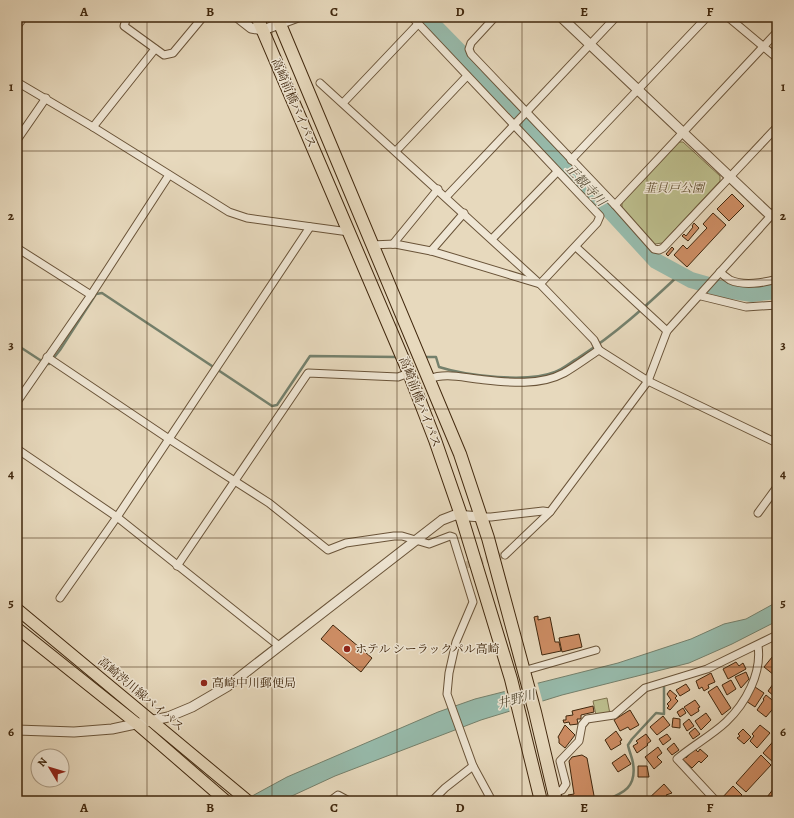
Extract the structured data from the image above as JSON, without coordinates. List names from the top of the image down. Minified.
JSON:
{"streets":{"highway":["高崎前橋バイパス"],"main road":["高崎渋川線バイパス"]},"water":["正観寺川","井野川"],"parks":["韮貝戸公園"],"places":["ホテル シーラックパル高崎","高崎中川郵便局"],"north":"top left","grid":{"columns":["A","B","C","D","E","F"],"rows":["1","2","3","4","5","6"]}}
